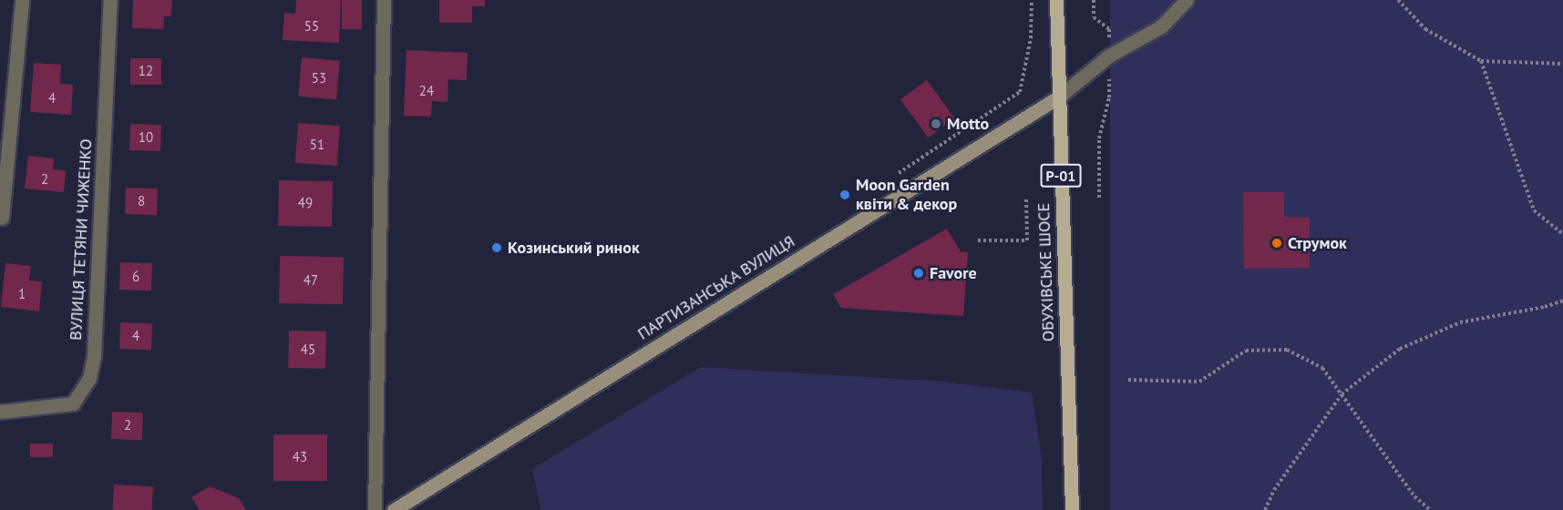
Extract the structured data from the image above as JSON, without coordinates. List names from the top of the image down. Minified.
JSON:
{"streets":{"main road":["Р-01","ОБУХІВСЬКЕ ШОСЕ"],"street":["ВУЛИЦЯ ТЕТЯНИ ЧИЖЕНКО","ПАРТИЗАНСЬКА ВУЛИЦЯ"]},"crossings":[["ОБУХІВСЬКЕ ШОСЕ","ПАРТИЗАНСЬКА ВУЛИЦЯ"]],"places":["Motto","Moon Garden квіти & декор","Струмок","Козинський ринок","Favore"],"house_numbers":["55","12","53","24","4","10","51","2","8","49","6","47","1","4","45","2","43"]}
